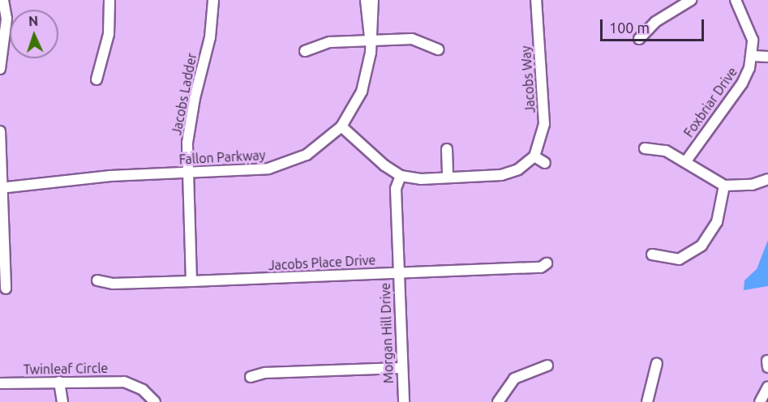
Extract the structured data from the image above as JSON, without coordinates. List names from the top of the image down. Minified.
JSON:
{"streets":{"street":["Jacobs Way","Jacobs Ladder","Foxbriar Drive","Fallon Parkway","Jacobs Place Drive","Morgan Hill Drive","Twinleaf Circle"]},"crossings":[["Jacobs Ladder","Fallon Parkway"],["Jacobs Ladder","Jacobs Place Drive"],["Jacobs Place Drive","Morgan Hill Drive"]],"scale_bar":"100 m","north":"top"}
